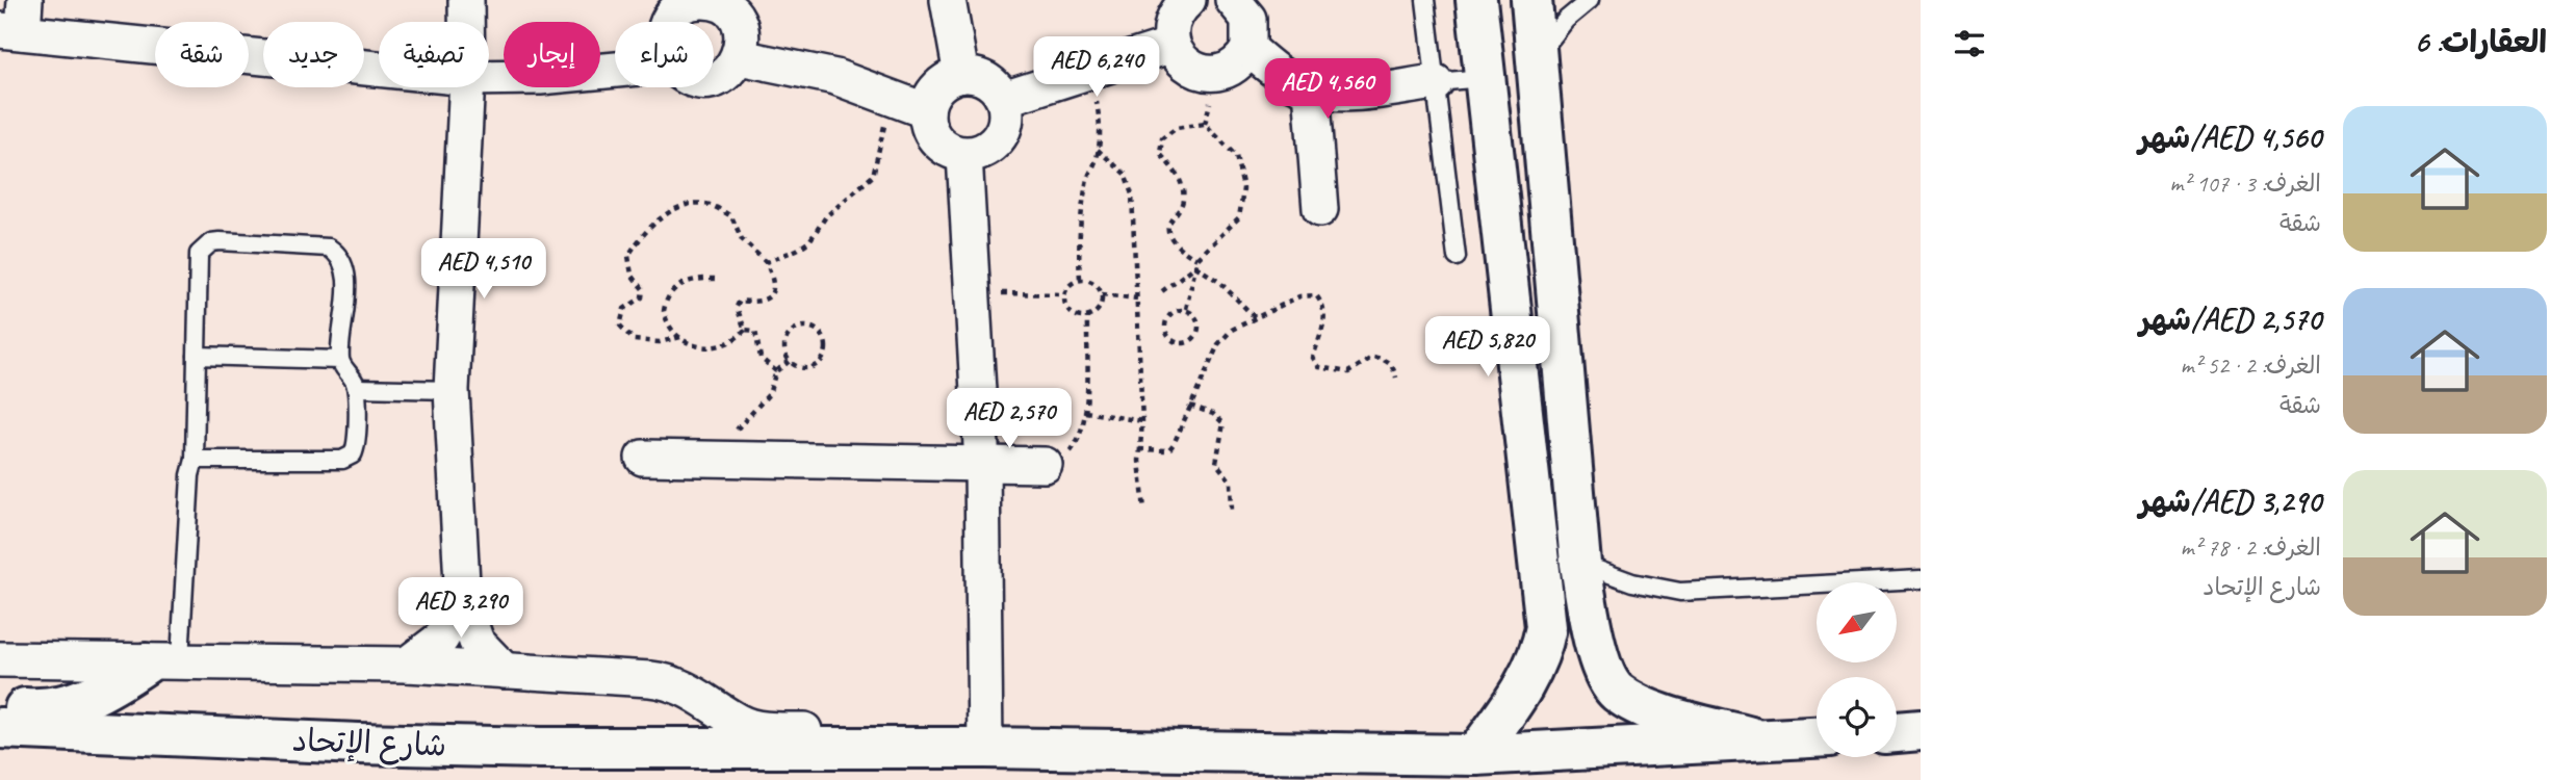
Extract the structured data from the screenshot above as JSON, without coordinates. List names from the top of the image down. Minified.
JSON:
{"streets":{"main road":["شارع الإتحاد"]},"north":"bottom left","page":{"heading":"العقارات: 6","chip":["شراء","إيجار","تصفية","جديد","شقة"],"price":["AED 6,240","AED 4,560","AED 4,510","AED 5,820","AED 2,570","AED 3,290"],"list":[{"name":"AED 4,560/شهر","note":"الغرف: 3 · 107 m² · شقة"},{"name":"AED 2,570/شهر","note":"الغرف: 2 · 52 m² · شقة"},{"name":"AED 3,290/شهر","note":"الغرف: 2 · 78 m² · شارع الإتحاد"}]}}
